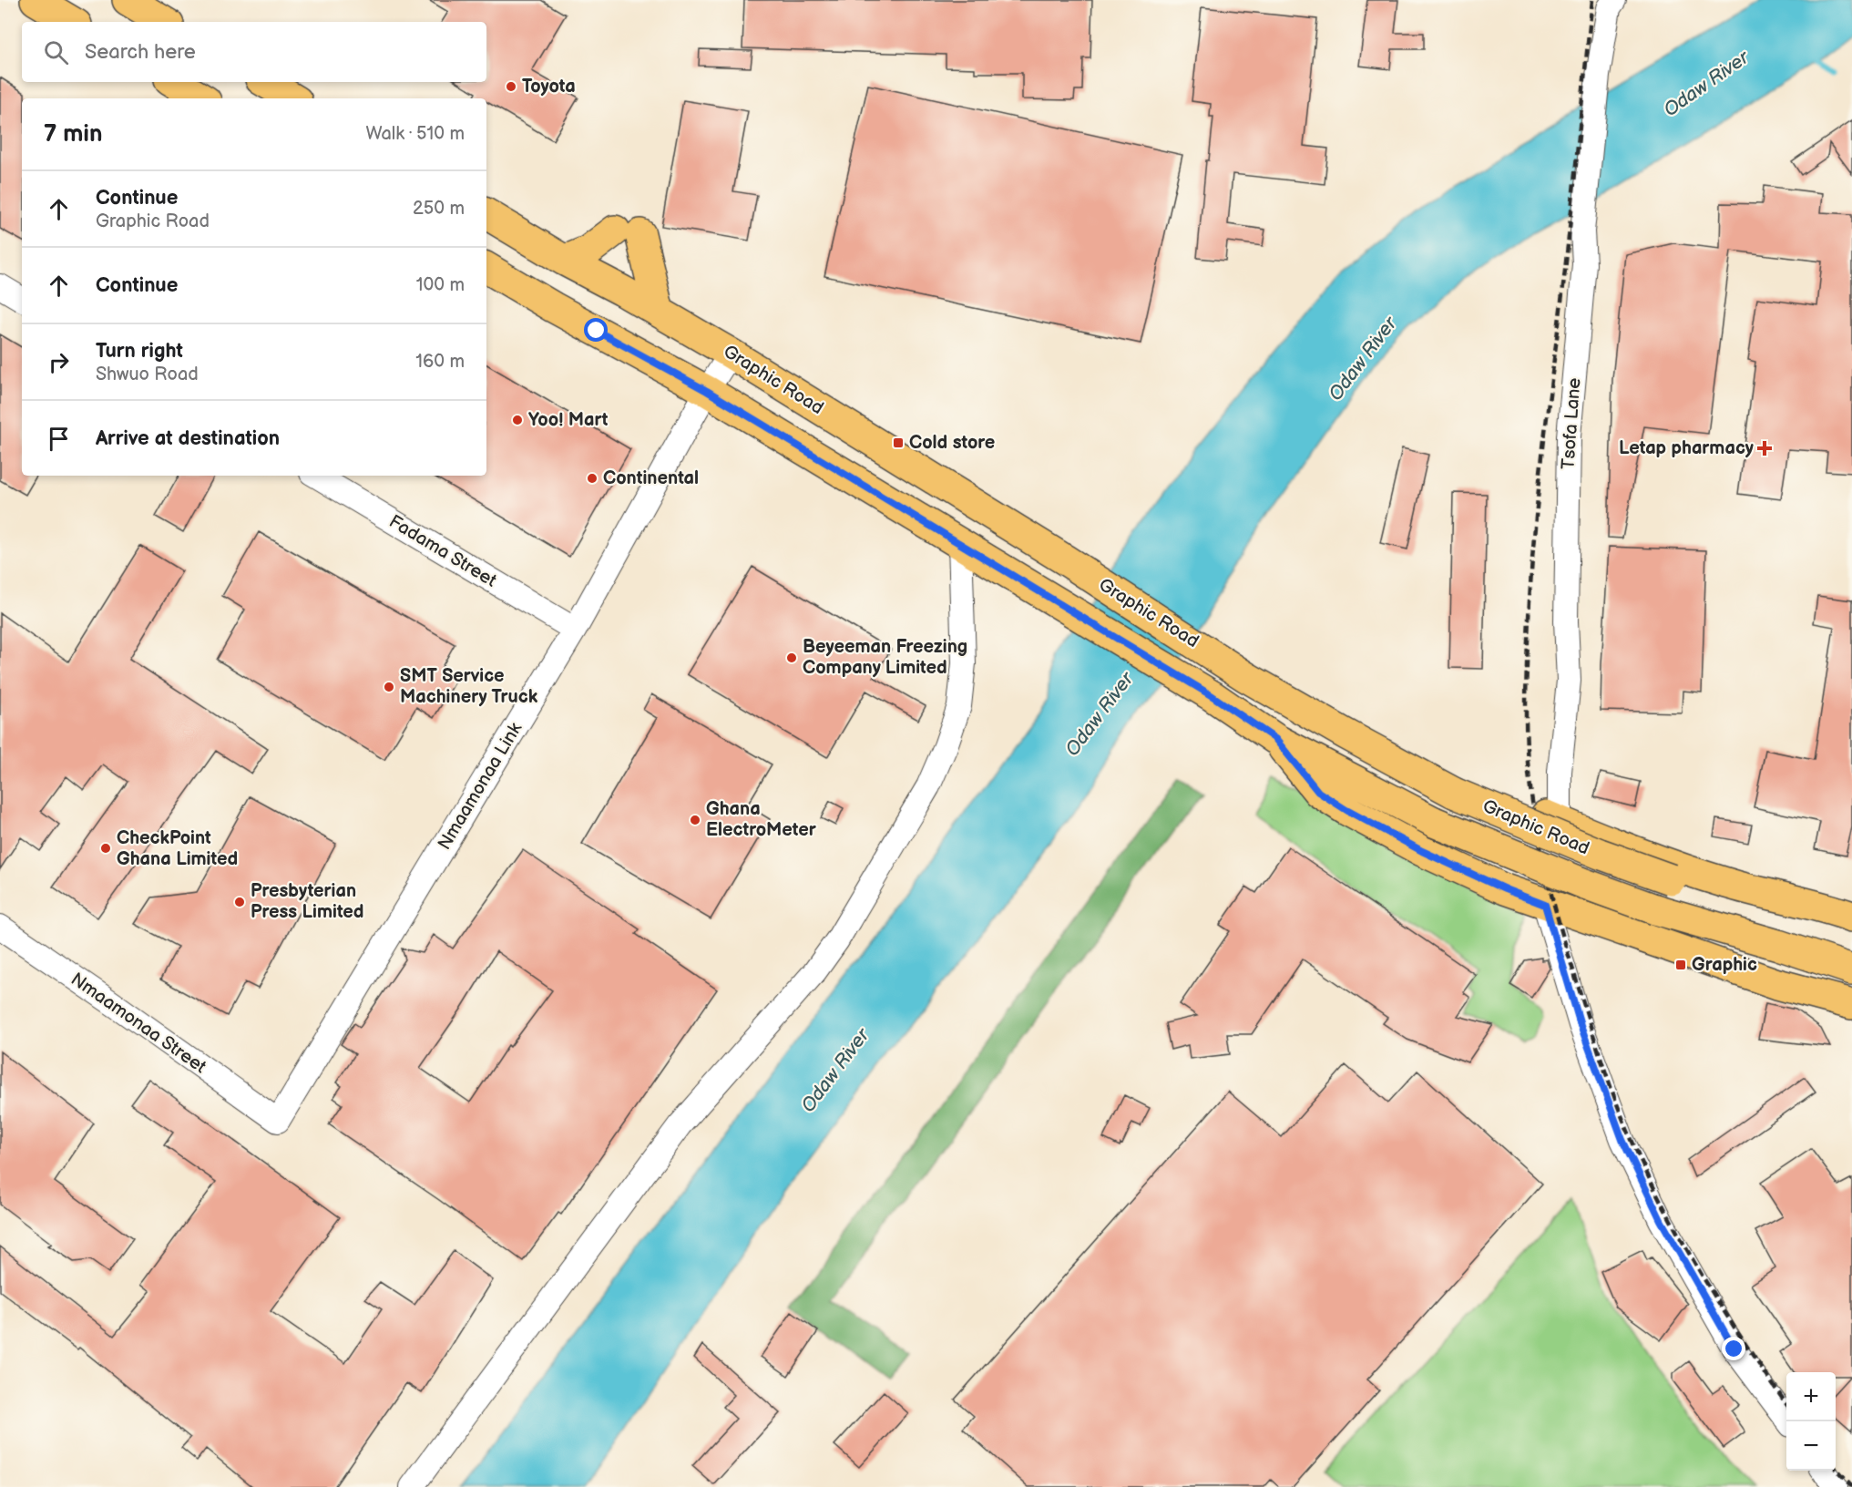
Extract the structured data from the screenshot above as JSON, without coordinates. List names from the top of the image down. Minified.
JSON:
{"streets":{"main road":["Graphic Road"],"street":["Tsofa Lane","Fadama Street","Nmaamonaa Link","Nmaamonaa Street"]},"crossings":[["Graphic Road","Nmaamonaa Link"],["Fadama Street","Nmaamonaa Link"],["Nmaamonaa Link","Nmaamonaa Street"]],"water":["Odaw River"],"places":{"other":["Toyota","Yoo! Mart","Continental","Beyeeman Freezing Company Limited","SMT Service Machinery Truck","Ghana ElectroMeter","CheckPoint Ghana Limited","Presbyterian Press Limited"],"transit":["Cold store","Graphic"],"health":["Letap pharmacy"]},"page":{"search":"Search here","heading":["7 min","Walk · 510 m"],"list":[["Continue","Graphic Road","250 m"],["Continue","100 m"],["Turn right","Shwuo Road","160 m"],"Arrive at destination"],"map_buttons":["+","−"]}}
